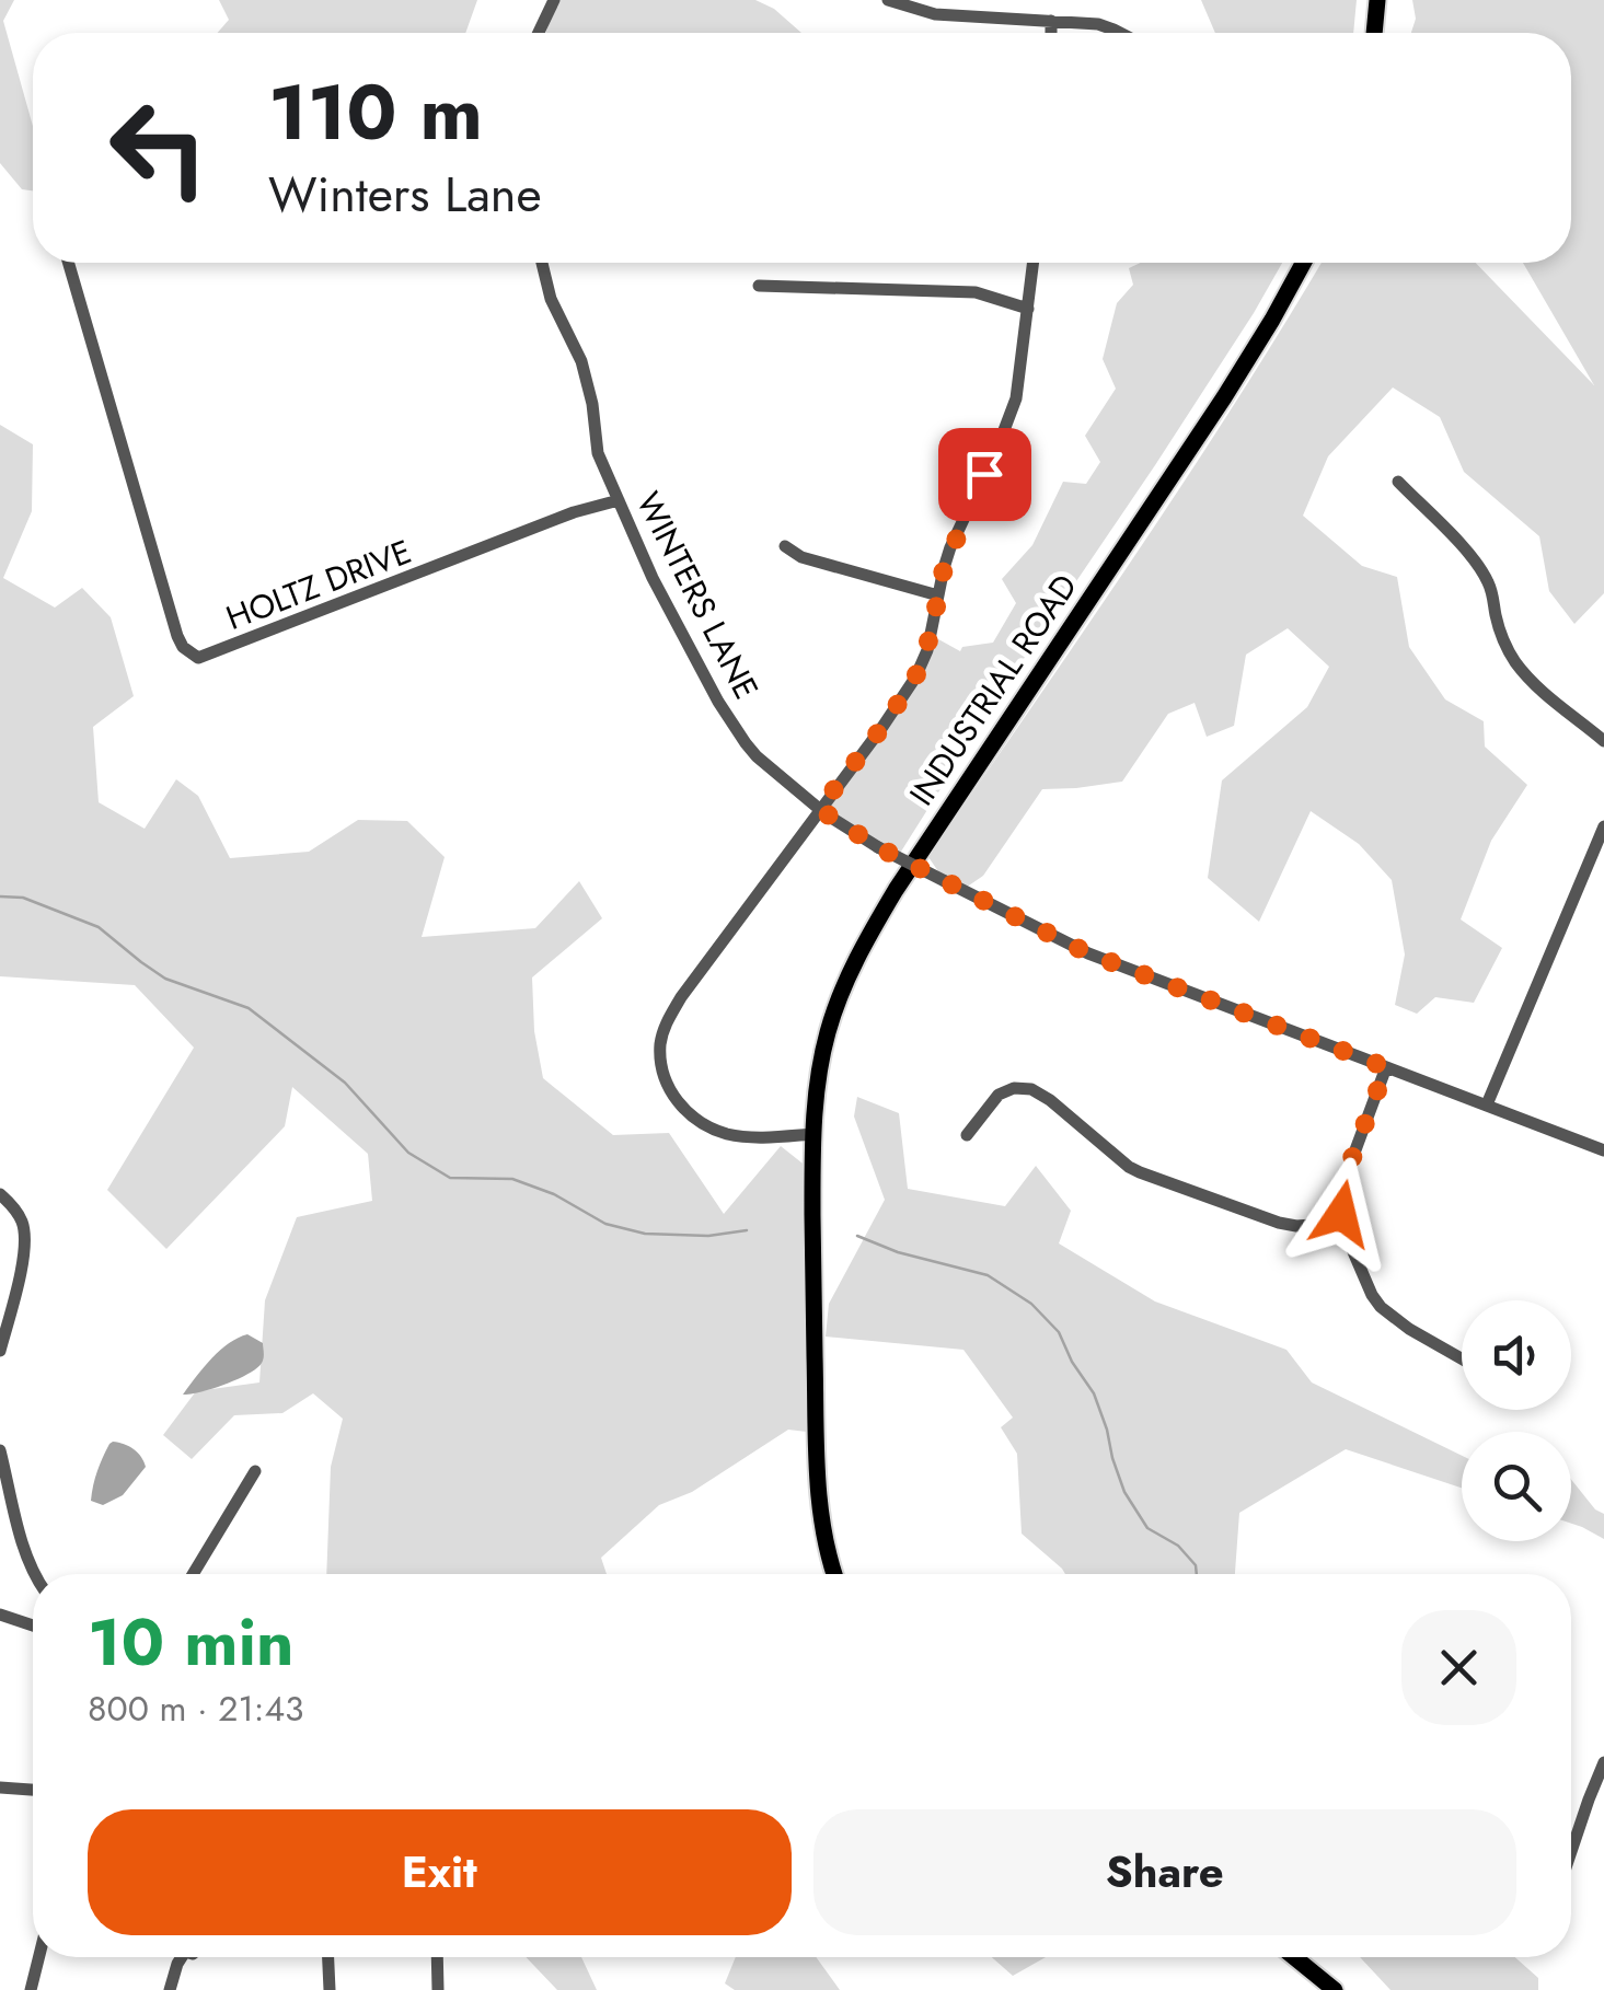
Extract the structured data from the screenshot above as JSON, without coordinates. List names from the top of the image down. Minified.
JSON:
{"streets":{"main road":["INDUSTRIAL ROAD"],"street":["HOLTZ DRIVE","WINTERS LANE"]},"crossings":[["HOLTZ DRIVE","WINTERS LANE"]],"page":{"turn":["110 m","Winters Lane"],"heading":["10 min","800 m · 21:43"],"buttons":["Exit","Share"]}}
